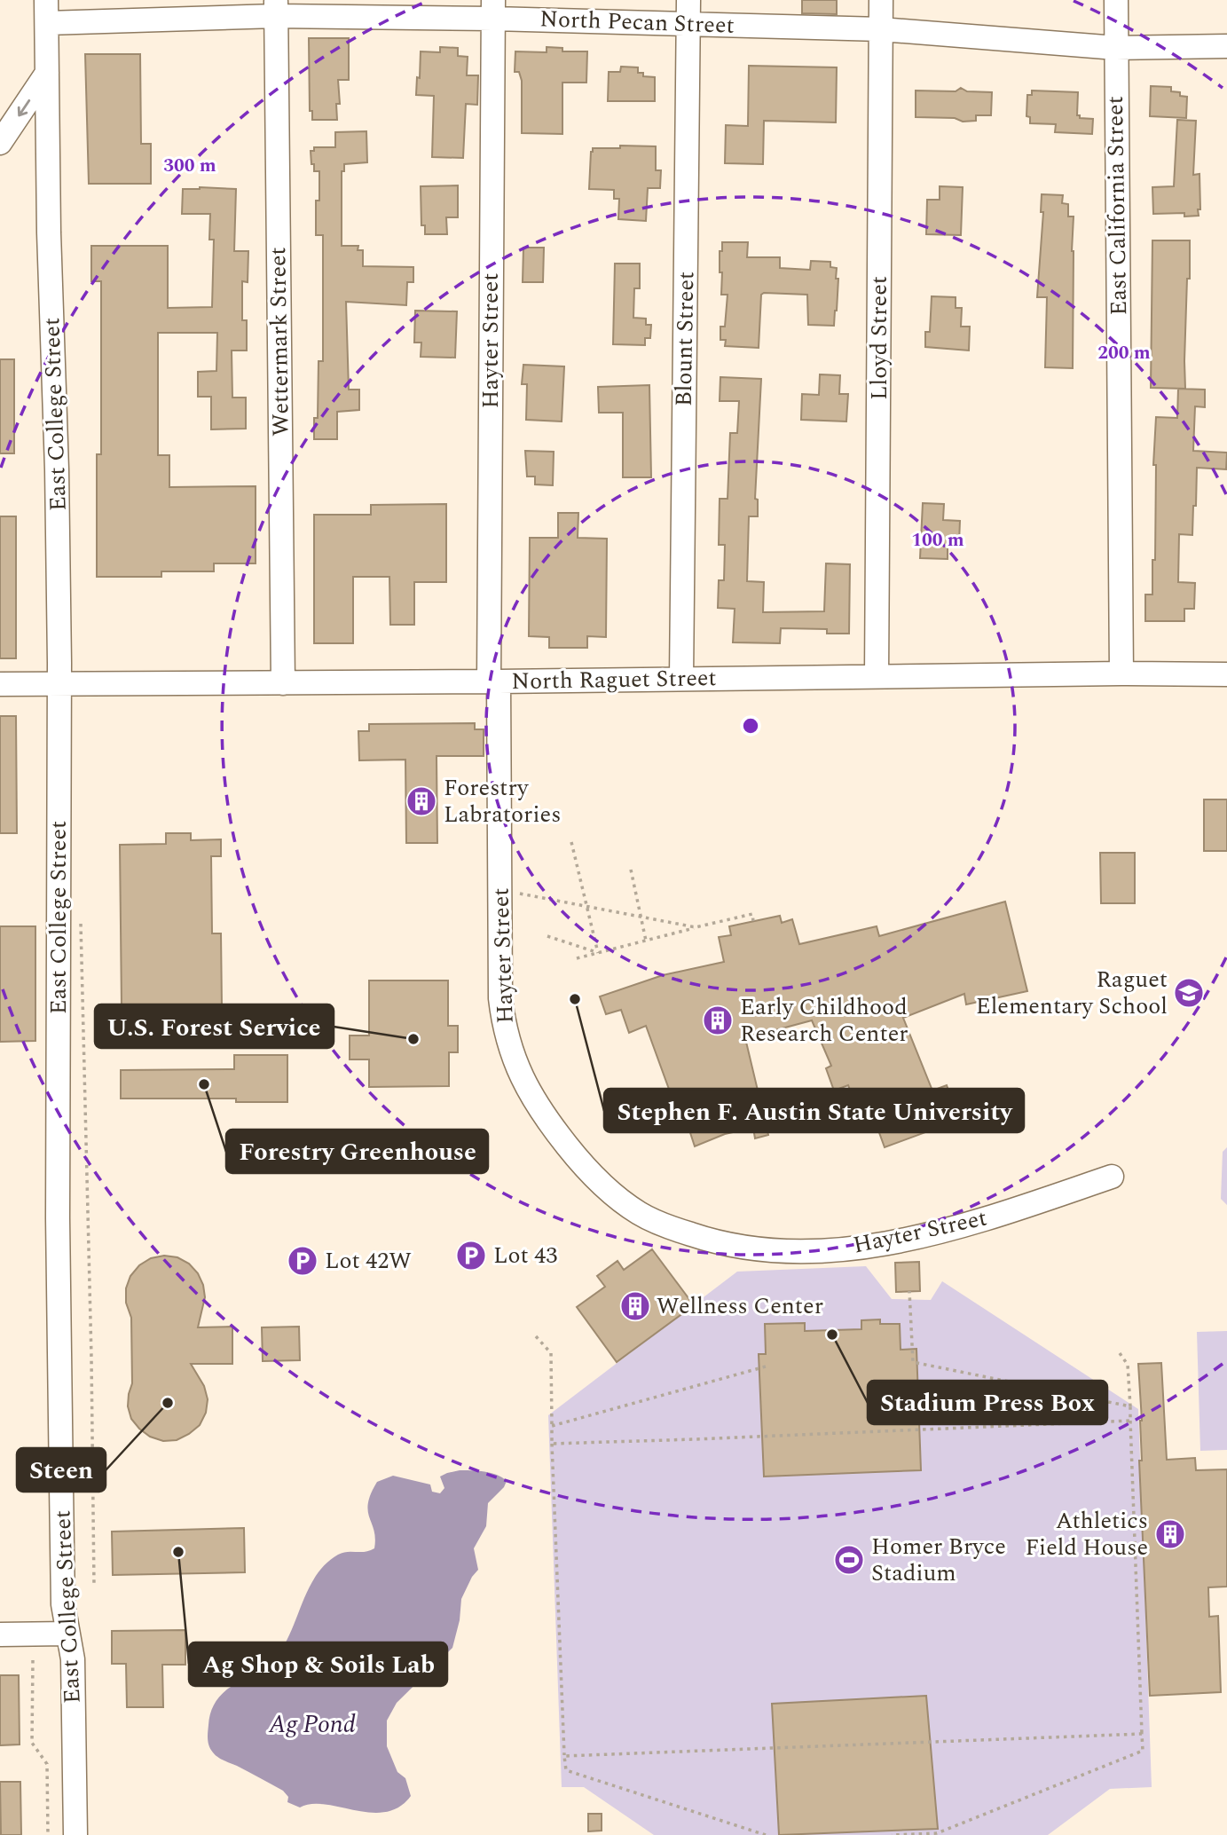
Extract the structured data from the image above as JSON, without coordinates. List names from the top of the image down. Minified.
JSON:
{"streets":{"street":["North Pecan Street","East California Street","Lloyd Street","Blount Street","Hayter Street","Wettermark Street","East College Street","North Raguet Street"]},"crossings":[["North Pecan Street","East California Street"],["North Pecan Street","Lloyd Street"],["North Pecan Street","Blount Street"],["North Pecan Street","Hayter Street"],["North Pecan Street","Wettermark Street"],["North Pecan Street","East College Street"],["East California Street","North Raguet Street"],["Lloyd Street","North Raguet Street"],["Blount Street","North Raguet Street"],["Hayter Street","North Raguet Street"],["Wettermark Street","North Raguet Street"],["East College Street","North Raguet Street"]],"water":["Ag Pond"],"places":{"building":["Forestry Labratories","Early Childhood Research Center","Wellness Center","Athletics Field House"],"school or university":["Raguet Elementary School"],"other":["Stephen F. Austin State University","U.S. Forest Service","Forestry Greenhouse","Stadium Press Box","Steen","Ag Shop & Soils Lab"],"parking":["Lot 43","Lot 42W"],"sports":["Homer Bryce Stadium"]},"rings":["300 m","200 m","100 m"]}
